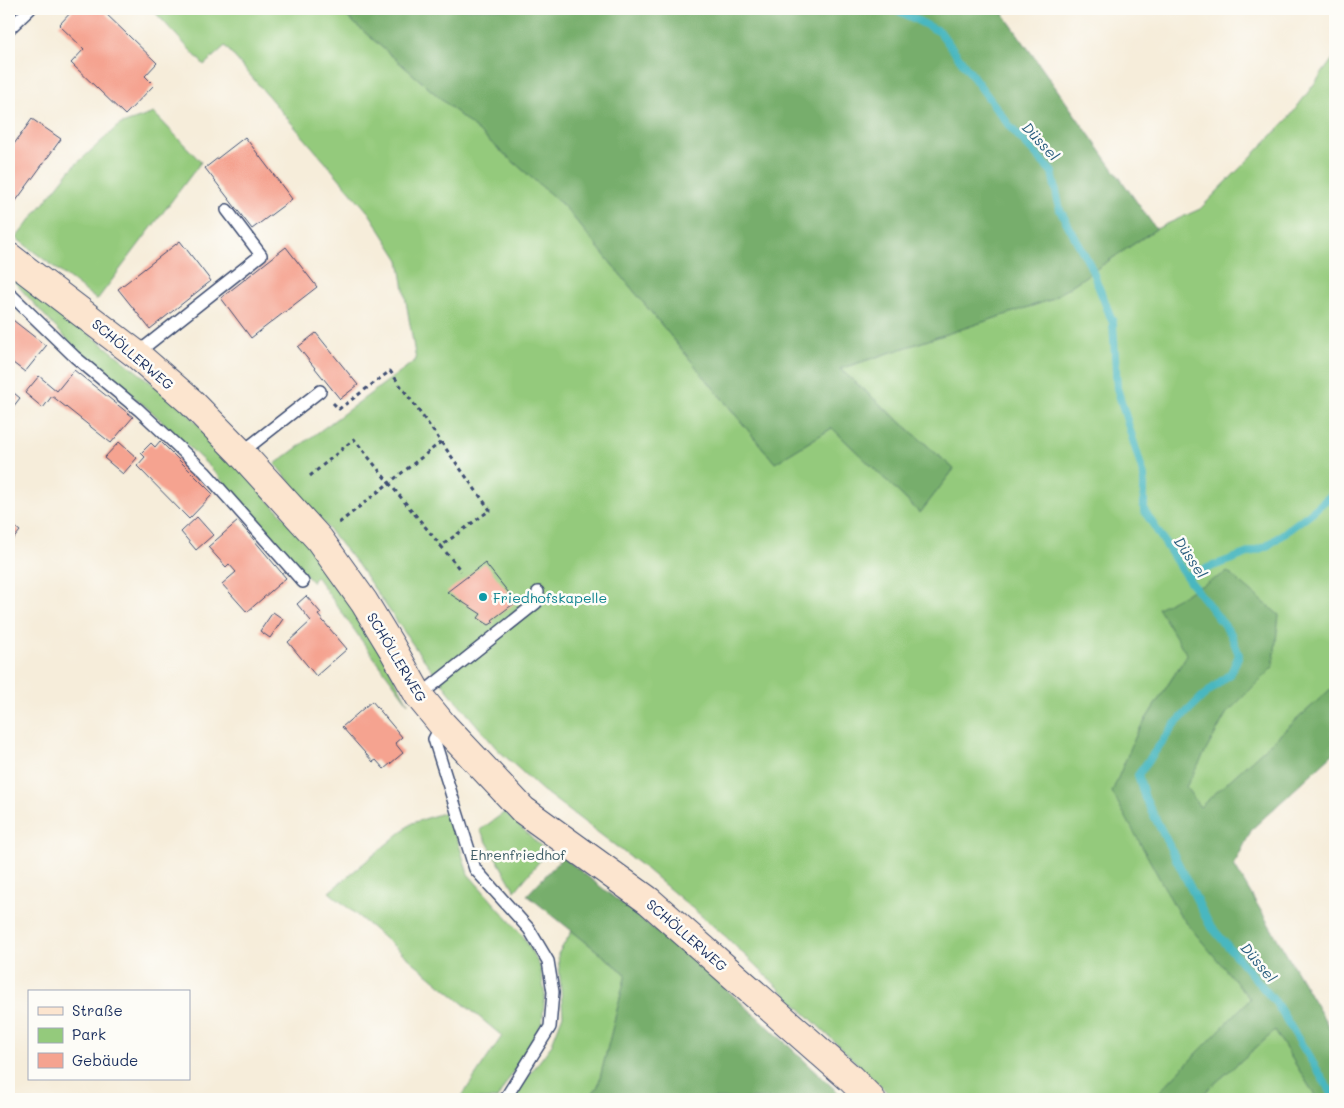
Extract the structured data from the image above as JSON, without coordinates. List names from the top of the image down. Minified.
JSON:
{"streets":{"street":["SCHÖLLERWEG"]},"water":["Düssel"],"parks":["Ehrenfriedhof"],"places":["Friedhofskapelle"],"legend":["Straße","Park","Gebäude"]}
